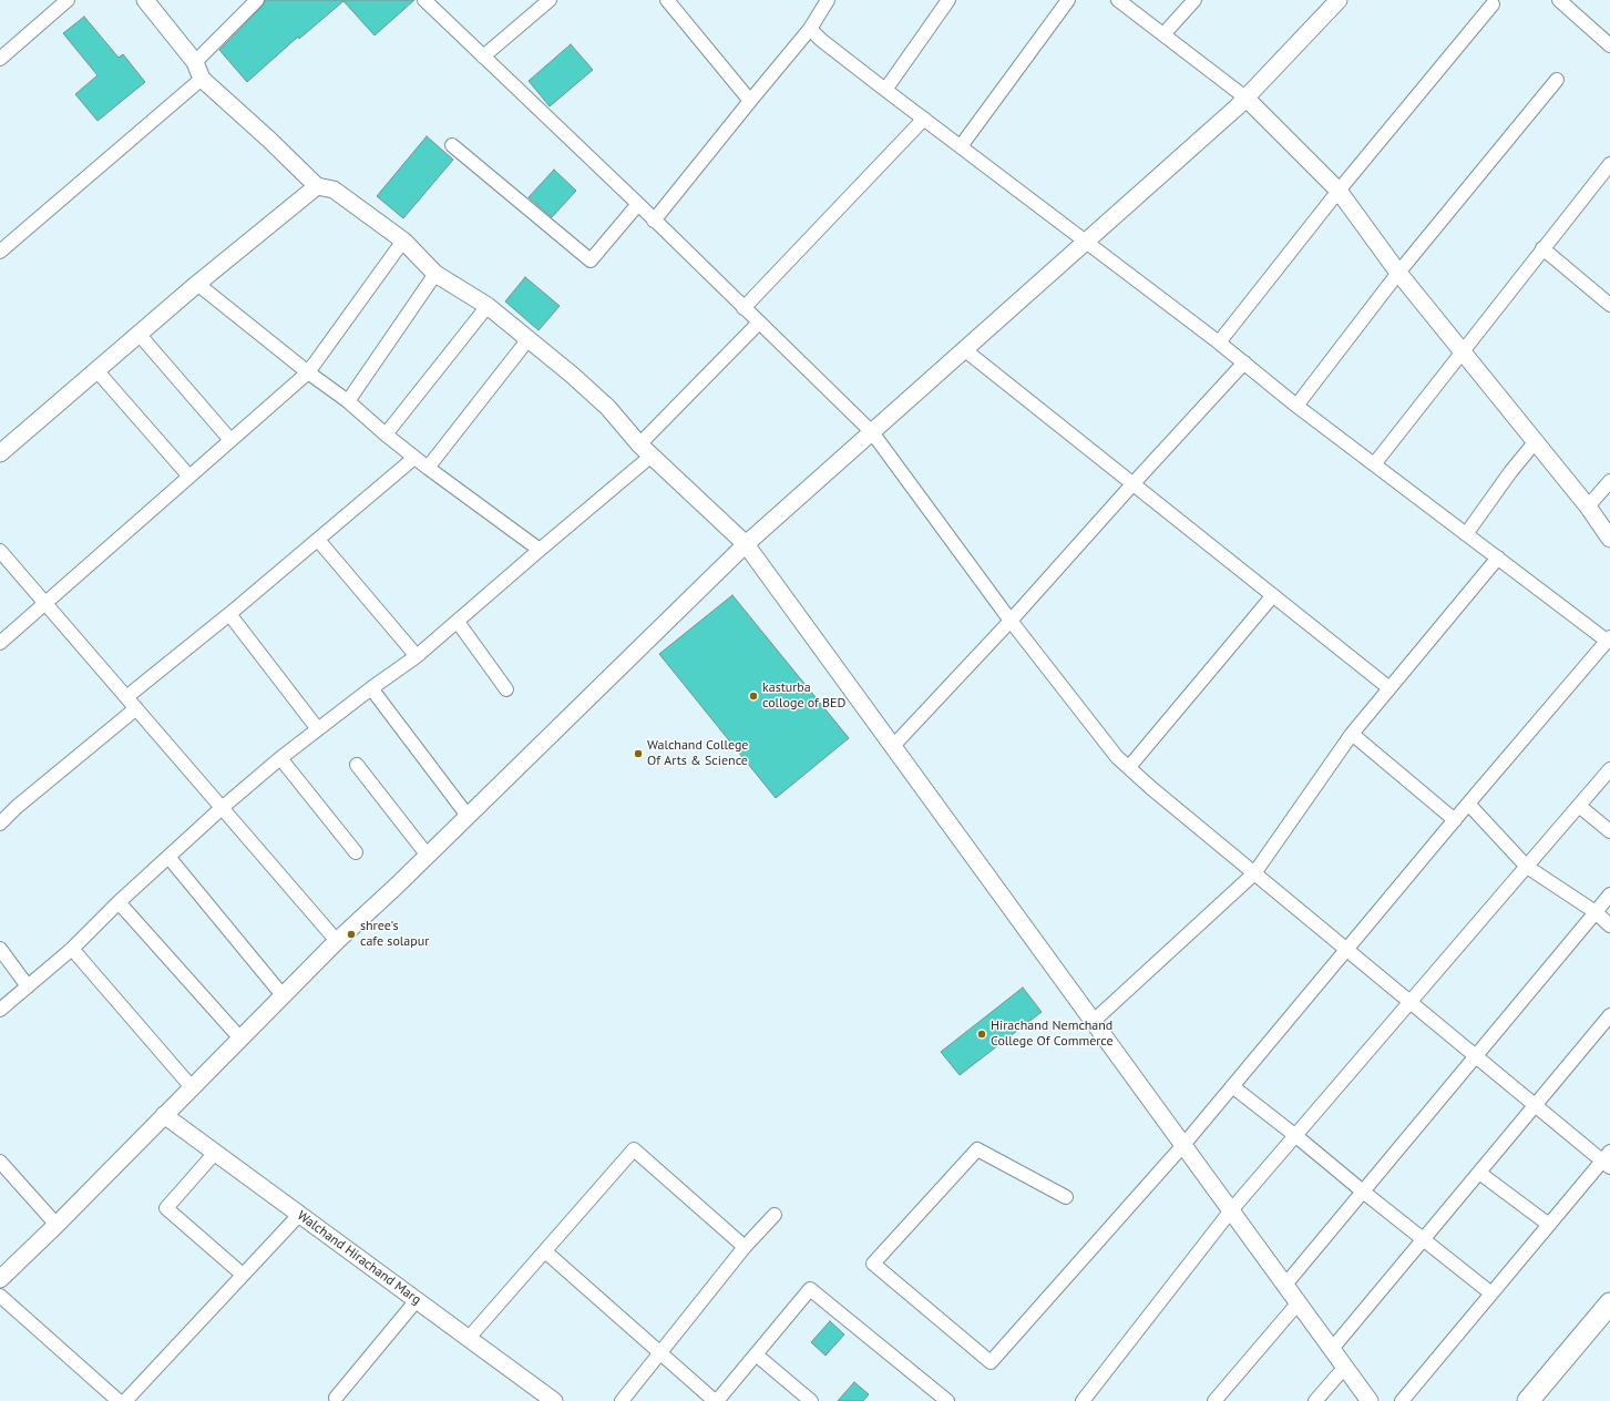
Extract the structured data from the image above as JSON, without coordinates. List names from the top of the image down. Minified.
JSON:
{"streets":{"street":["Walchand Hirachand Marg"]},"places":["kasturba colloge of BED","Walchand College Of Arts & Science","shree's cafe solapur","Hirachand Nemchand College Of Commerce"]}
